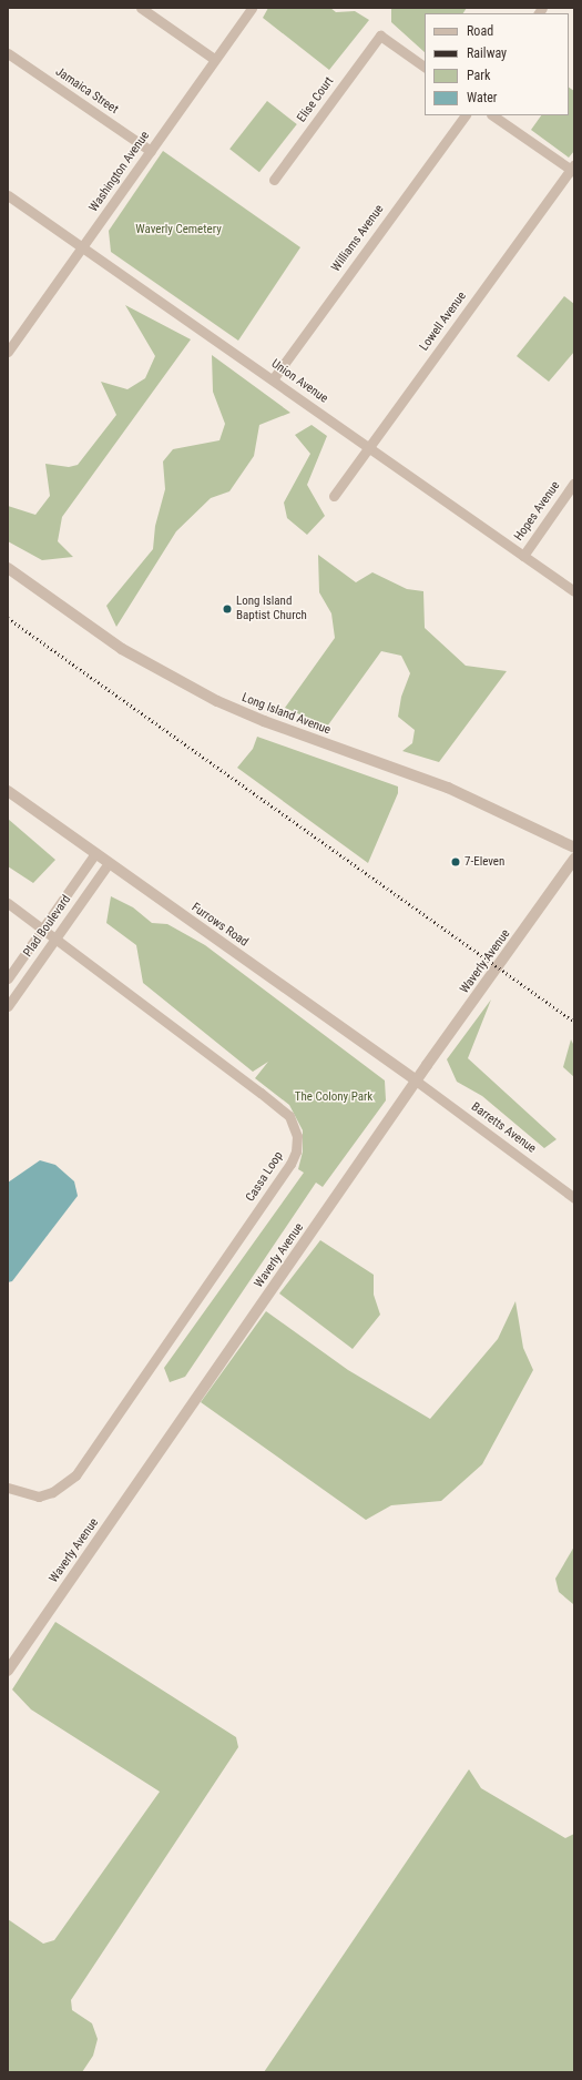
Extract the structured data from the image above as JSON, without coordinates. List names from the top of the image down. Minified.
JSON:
{"streets":{"street":["Jamaica Street","Elise Court","Washington Avenue","Williams Avenue","Lowell Avenue","Union Avenue","Hopes Avenue","Long Island Avenue","Furrows Road","Plad Boulevard","Waverly Avenue","Barretts Avenue","Cassa Loop"]},"crossings":[["Jamaica Street","Washington Avenue"],["Washington Avenue","Union Avenue"],["Williams Avenue","Union Avenue"],["Lowell Avenue","Union Avenue"],["Union Avenue","Hopes Avenue"],["Furrows Road","Plad Boulevard"],["Furrows Road","Waverly Avenue"],["Furrows Road","Barretts Avenue"],["Plad Boulevard","Cassa Loop"],["Waverly Avenue","Barretts Avenue"]],"parks":["Waverly Cemetery","The Colony Park"],"places":["Long Island Baptist Church","7-Eleven"],"legend":["Road","Railway","Park","Water"]}
